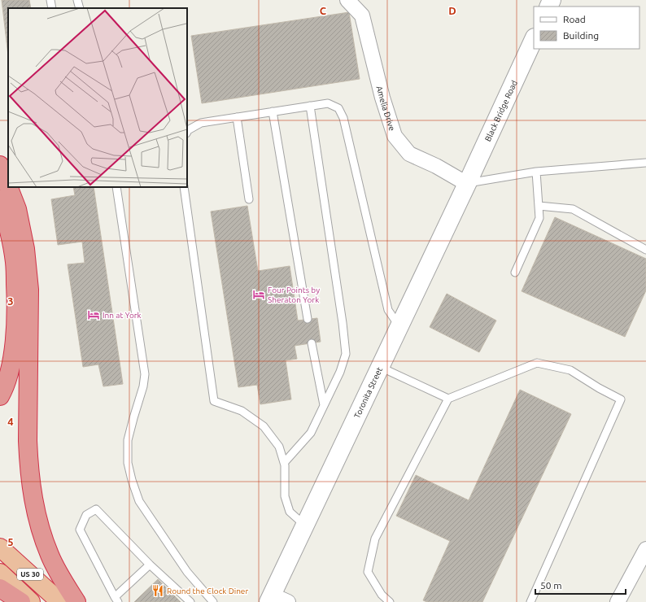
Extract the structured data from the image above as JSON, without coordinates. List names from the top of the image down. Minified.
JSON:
{"streets":{"highway":["US 30"],"street":["Amelia Drive","Black Bridge Road","Toronita Street"]},"crossings":[["Amelia Drive","Black Bridge Road"],["Amelia Drive","Toronita Street"],["Black Bridge Road","Toronita Street"]],"places":{"hotel":["Four Points by Sheraton York","Inn at York"],"restaurant":["Round the Clock Diner"]},"legend":["Road","Building"],"scale_bar":"50 m","grid":{"columns":["C","D"],"rows":["3","4","5"]}}
